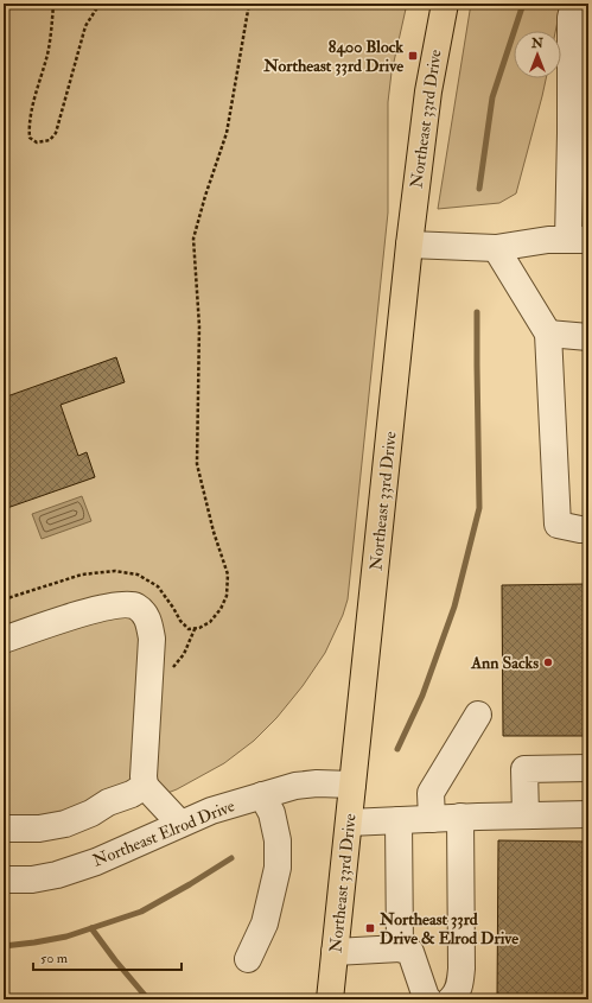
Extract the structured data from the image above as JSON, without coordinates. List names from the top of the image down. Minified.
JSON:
{"streets":{"main road":["Northeast 33rd Drive"],"street":["Northeast Elrod Drive"]},"crossings":[["Northeast 33rd Drive","Northeast Elrod Drive"]],"places":{"transit":["8400 Block Northeast 33rd Drive","Northeast 33rd Drive & Elrod Drive"],"other":["Ann Sacks"]},"scale_bar":"50 m","north":"top"}
